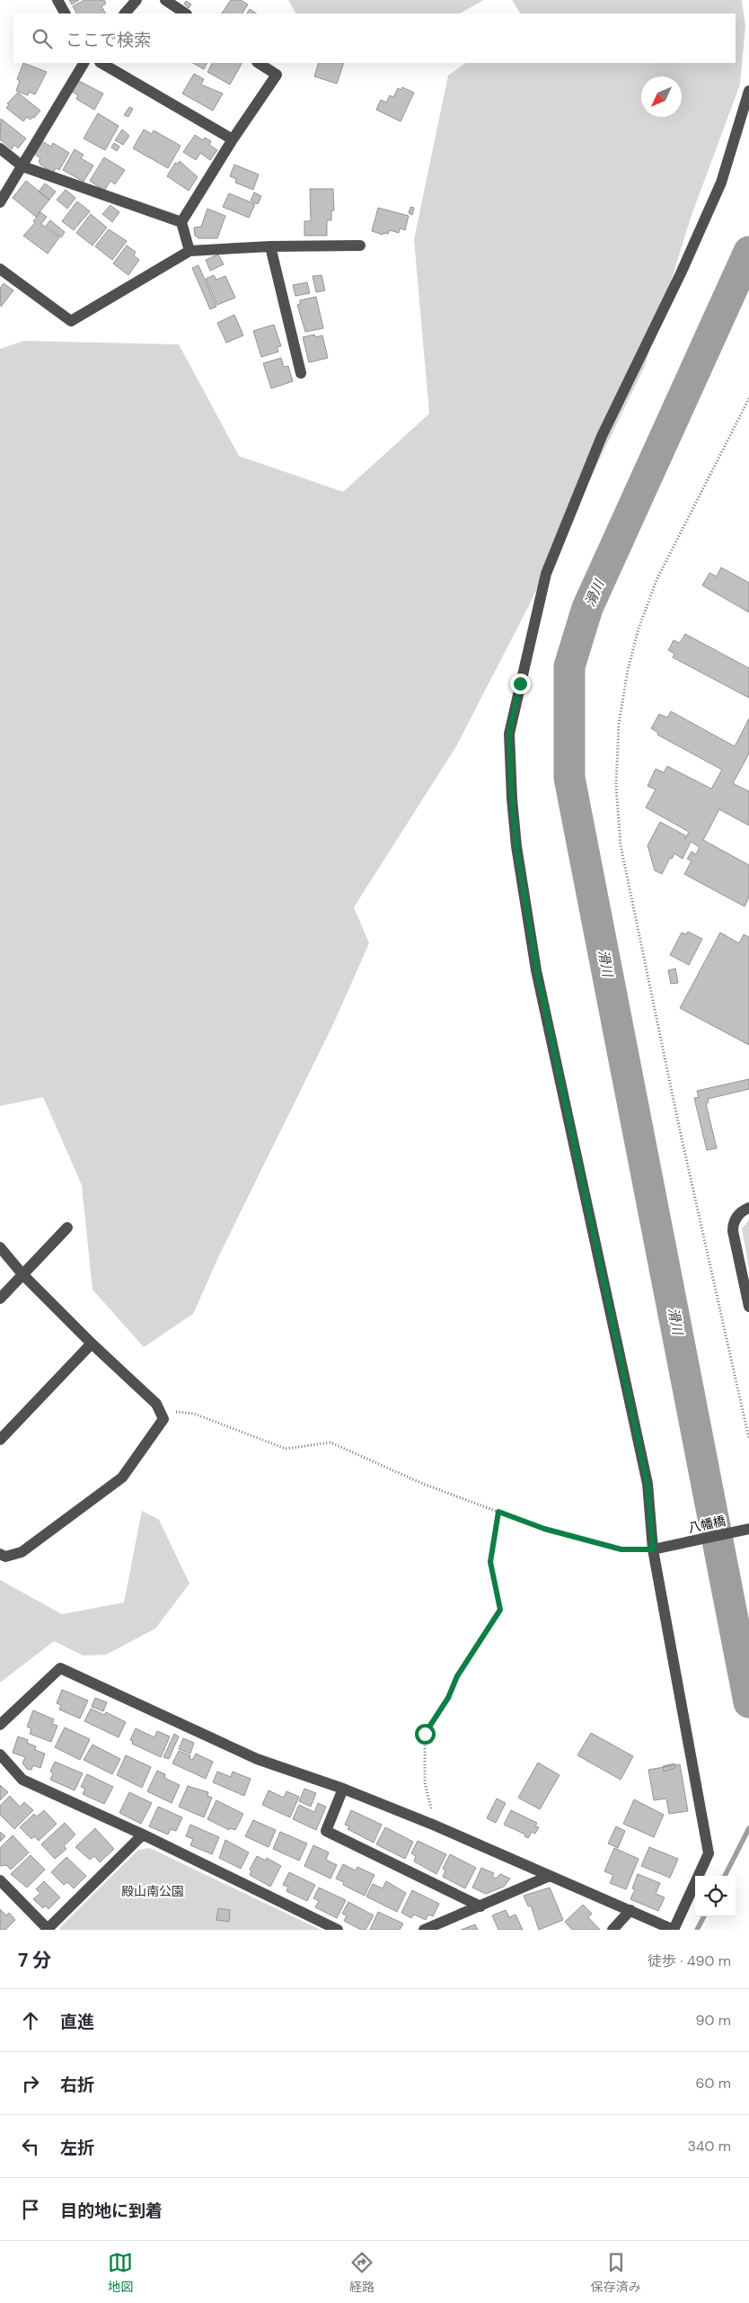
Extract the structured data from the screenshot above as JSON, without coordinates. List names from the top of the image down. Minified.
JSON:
{"streets":{"street":["八幡橋"]},"water":["滑川"],"parks":["殿山南公園"],"north":"bottom left","page":{"search":"ここで検索","heading":["7 分","徒歩 · 490 m"],"list":[["直進","90 m"],["右折","60 m"],["左折","340 m"],"目的地に到着"],"nav":["地図","経路","保存済み"]}}
